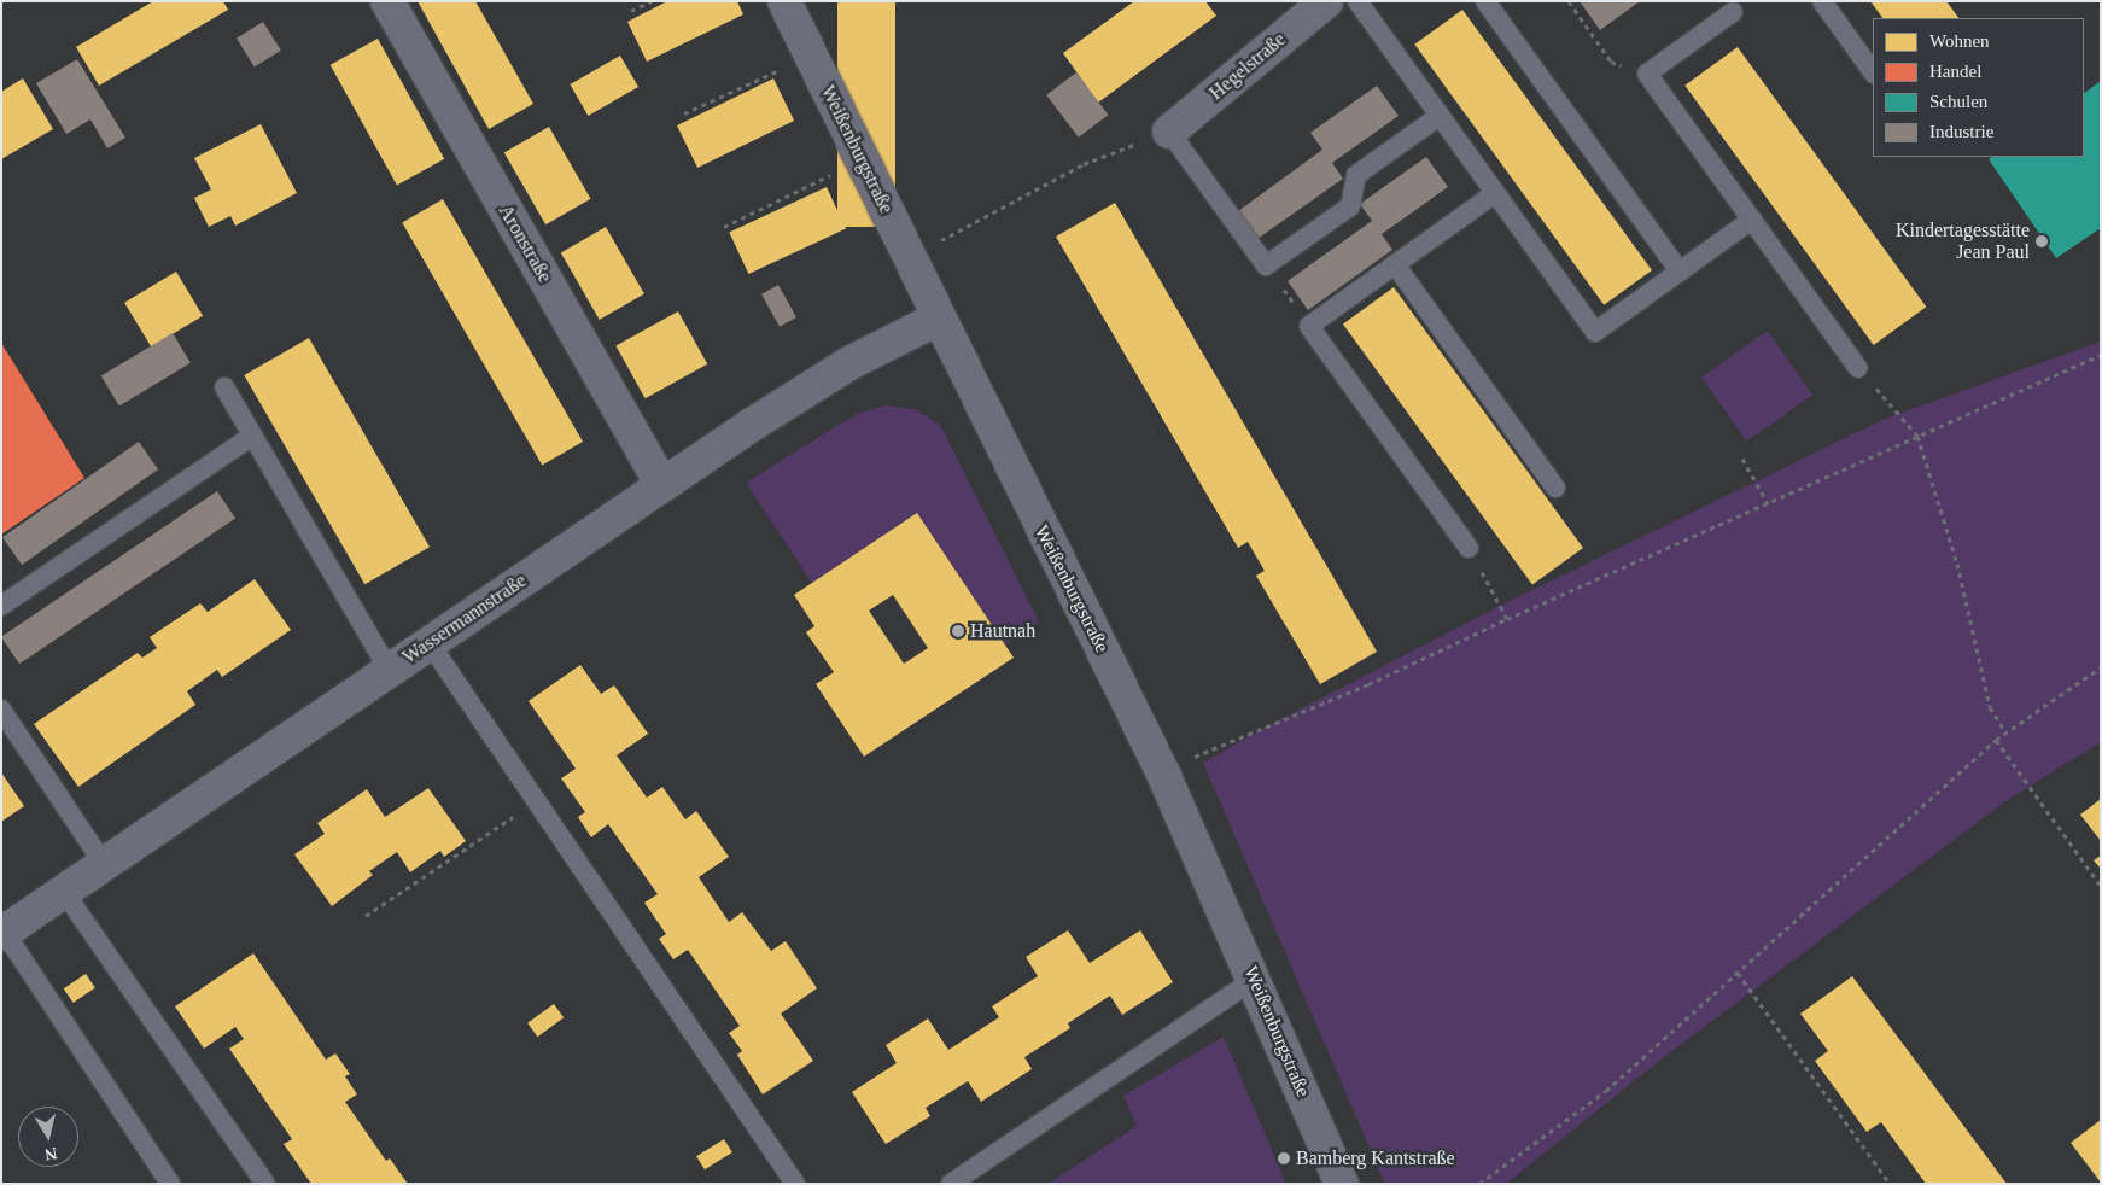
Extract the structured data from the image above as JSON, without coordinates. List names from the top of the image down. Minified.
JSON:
{"streets":{"street":["Hegelstraße","Weißenburgstraße","Aronstraße","Wassermannstraße"]},"crossings":[["Weißenburgstraße","Wassermannstraße"],["Aronstraße","Wassermannstraße"]],"places":["Kindertagesstätte Jean Paul","Hautnah","Bamberg Kantstraße"],"legend":["Wohnen","Handel","Schulen","Industrie"],"north":"bottom"}
